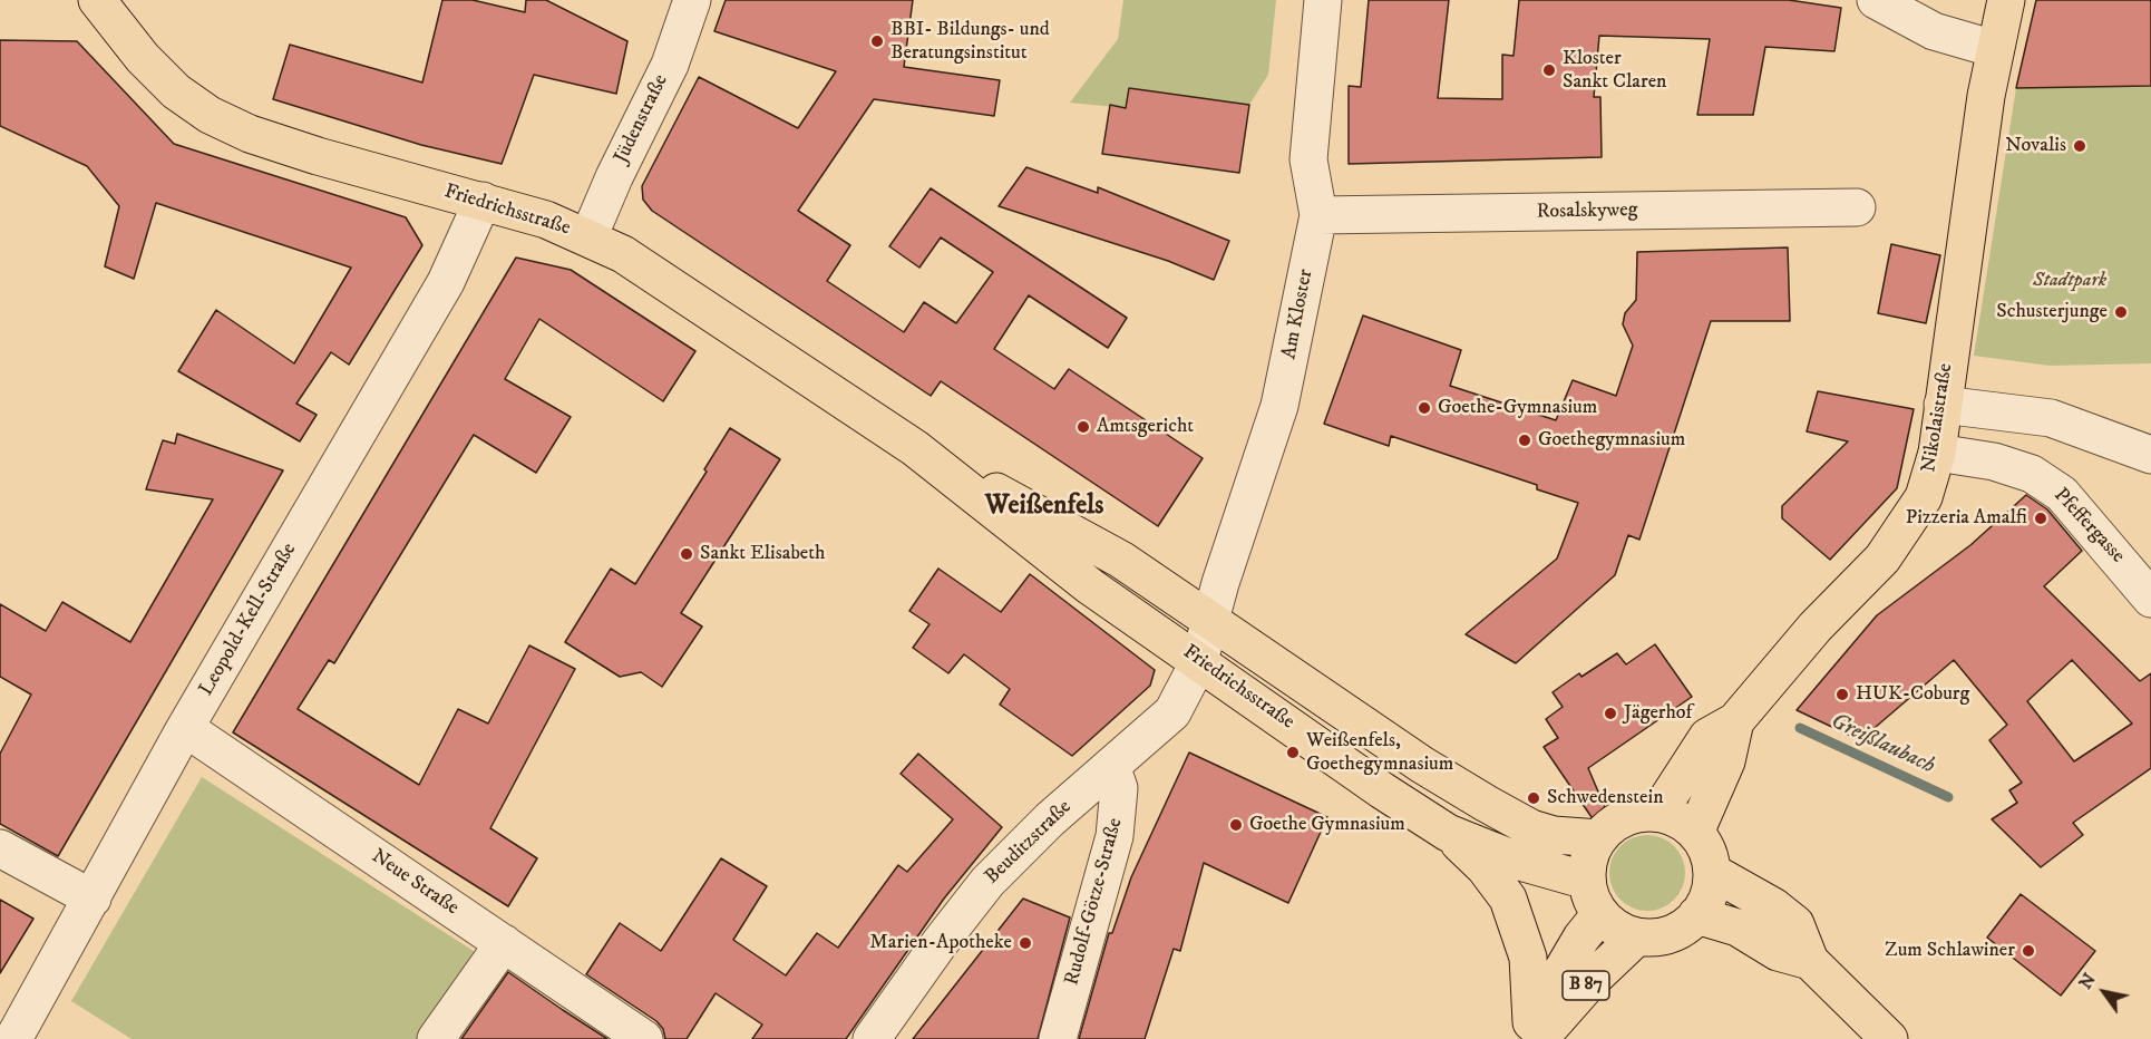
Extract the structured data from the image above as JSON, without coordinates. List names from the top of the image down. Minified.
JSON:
{"streets":{"main road":["Friedrichsstraße","Nikolaistraße","B 87"],"street":["Jüdenstraße","Rosalskyweg","Am Kloster","Pfeffergasse","Leopold-Kell-Straße","Beuditzstraße","Neue Straße","Rudolf-Götze-Straße"]},"crossings":[["Jüdenstraße","Friedrichsstraße"],["Friedrichsstraße","Am Kloster"],["Friedrichsstraße","Nikolaistraße"],["Friedrichsstraße","Leopold-Kell-Straße"],["Friedrichsstraße","Beuditzstraße"],["Friedrichsstraße","B 87"],["Rosalskyweg","Am Kloster"],["Am Kloster","Beuditzstraße"],["Nikolaistraße","Pfeffergasse"],["Nikolaistraße","B 87"],["Leopold-Kell-Straße","Neue Straße"],["Beuditzstraße","Rudolf-Götze-Straße"]],"districts":["Weißenfels"],"water":["Greißlaubach"],"parks":["Stadtpark"],"places":["BBI- Bildungs- und Beratungsinstitut","Kloster Sankt Claren","Novalis","Schusterjunge","Goethe-Gymnasium","Amtsgericht","Goethegymnasium","Pizzeria Amalfi","Sankt Elisabeth","HUK-Coburg","Jägerhof","Weißenfels, Goethegymnasium","Schwedenstein","Goethe Gymnasium","Marien-Apotheke","Zum Schlawiner"],"north":"top left"}
